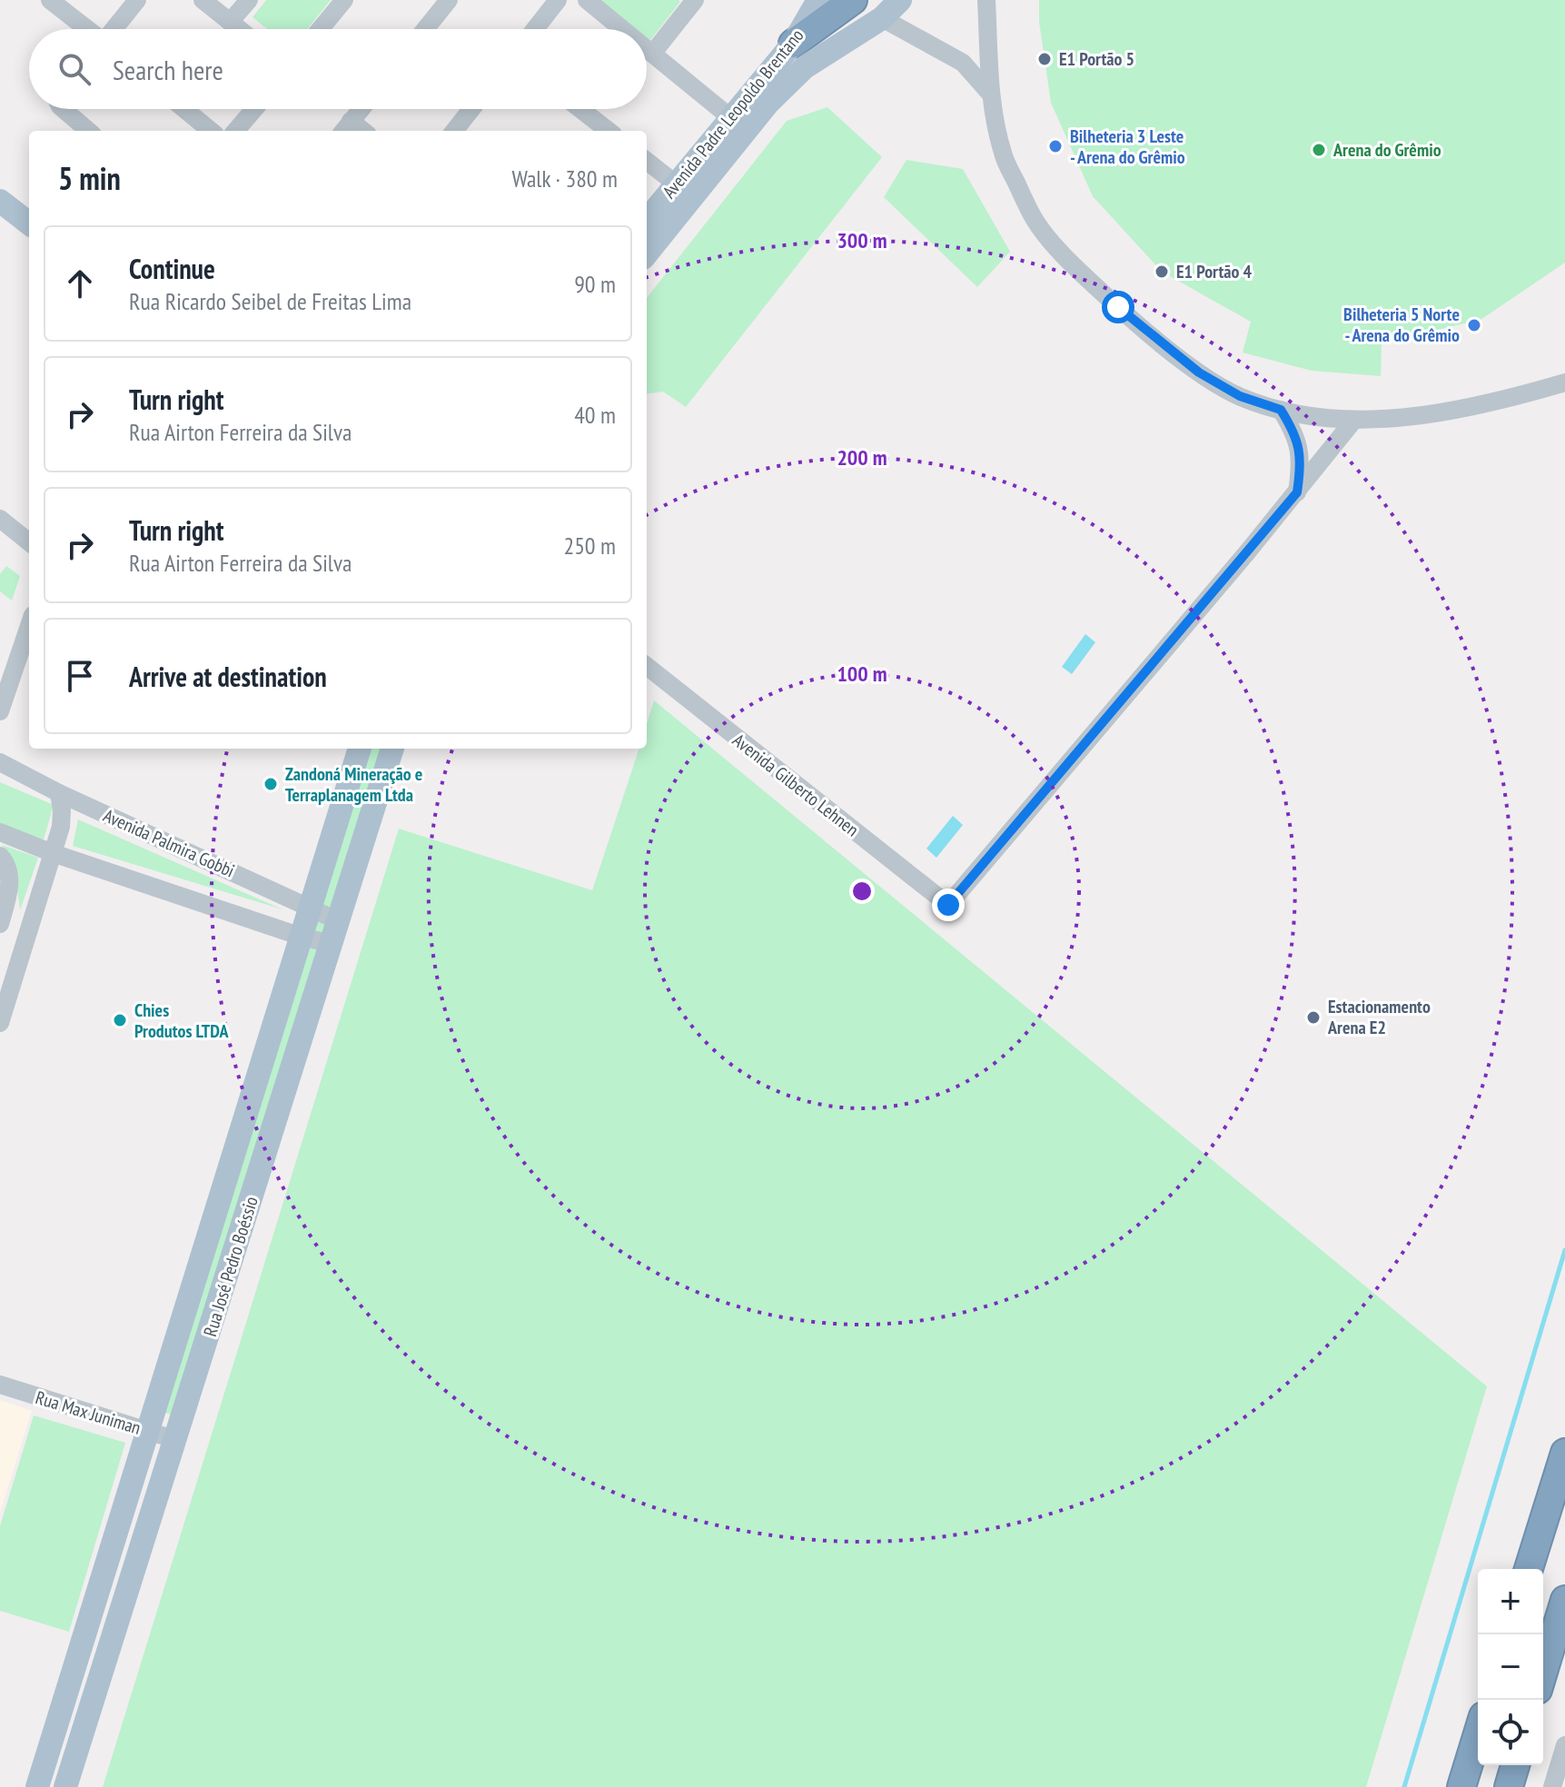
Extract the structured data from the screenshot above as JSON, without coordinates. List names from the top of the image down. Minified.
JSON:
{"streets":{"main road":["Avenida Padre Leopoldo Brentano","Rua José Pedro Boéssio"],"street":["Avenida Gilberto Lehnen","Avenida Palmira Gobbi","Rua Max Juniman"]},"crossings":[["Avenida Palmira Gobbi","Rua José Pedro Boéssio"],["Rua José Pedro Boéssio","Rua Max Juniman"]],"places":["E1 Portão 5","Bilheteria 3 Leste - Arena do Grêmio","Arena do Grêmio","E1 Portão 4","Bilheteria 5 Norte - Arena do Grêmio","Zandoná Mineração e Terraplanagem Ltda","Estacionamento Arena E2","Chies Produtos LTDA"],"page":{"search":"Search here","heading":["5 min","Walk · 380 m"],"list":[["Continue","Rua Ricardo Seibel de Freitas Lima","90 m"],["Turn right","Rua Airton Ferreira da Silva","40 m"],["Turn right","Rua Airton Ferreira da Silva","250 m"],"Arrive at destination"],"map_buttons":["+","−"]},"rings":["300 m","200 m","100 m"]}
